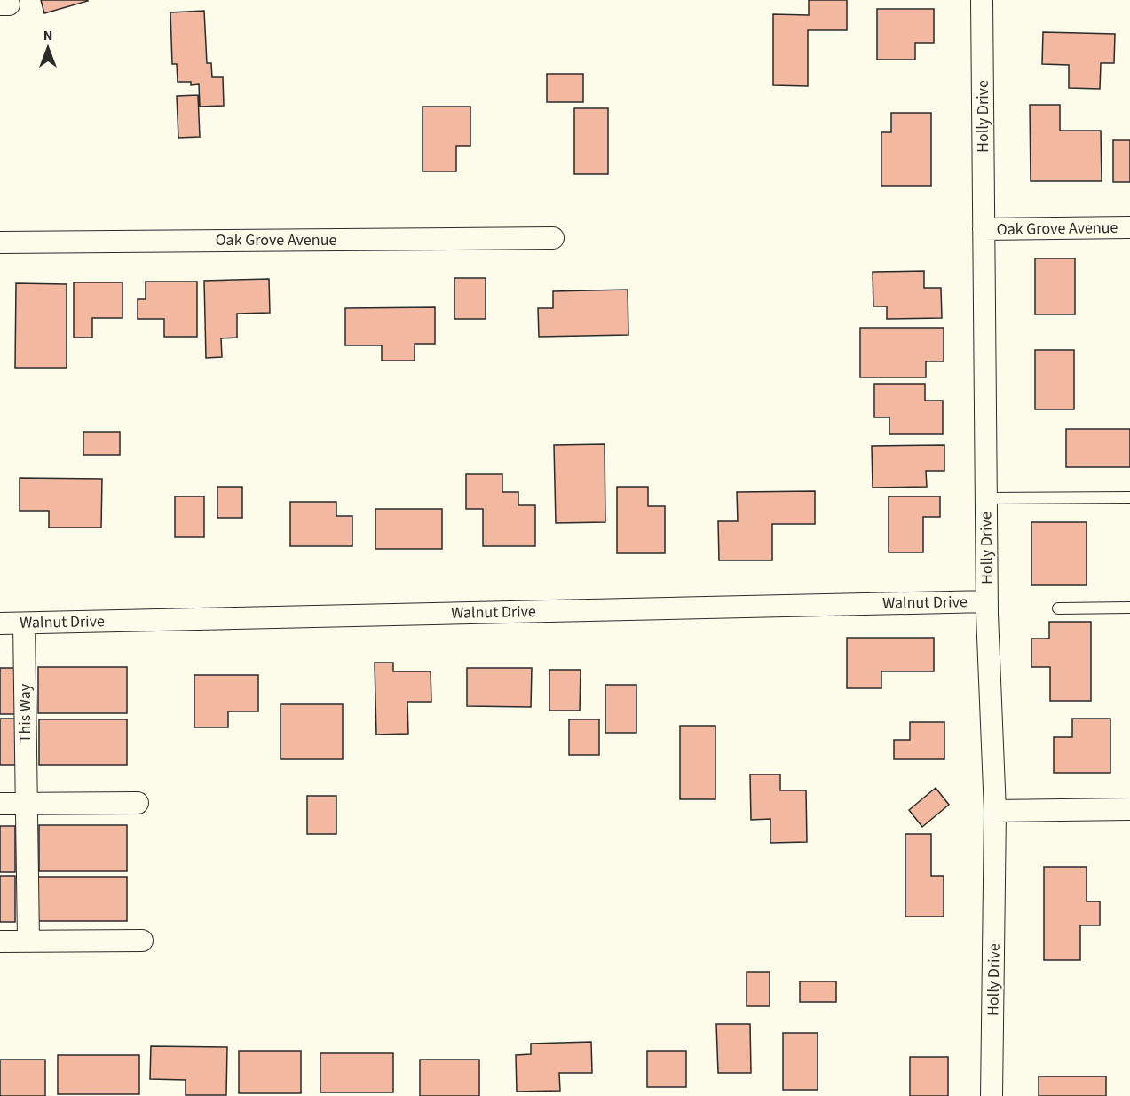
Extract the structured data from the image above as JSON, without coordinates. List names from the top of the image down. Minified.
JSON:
{"streets":{"street":["Holly Drive","Oak Grove Avenue","Walnut Drive","This Way"]},"crossings":[["Holly Drive","Oak Grove Avenue"],["Holly Drive","Walnut Drive"],["Walnut Drive","This Way"]],"north":"top"}
